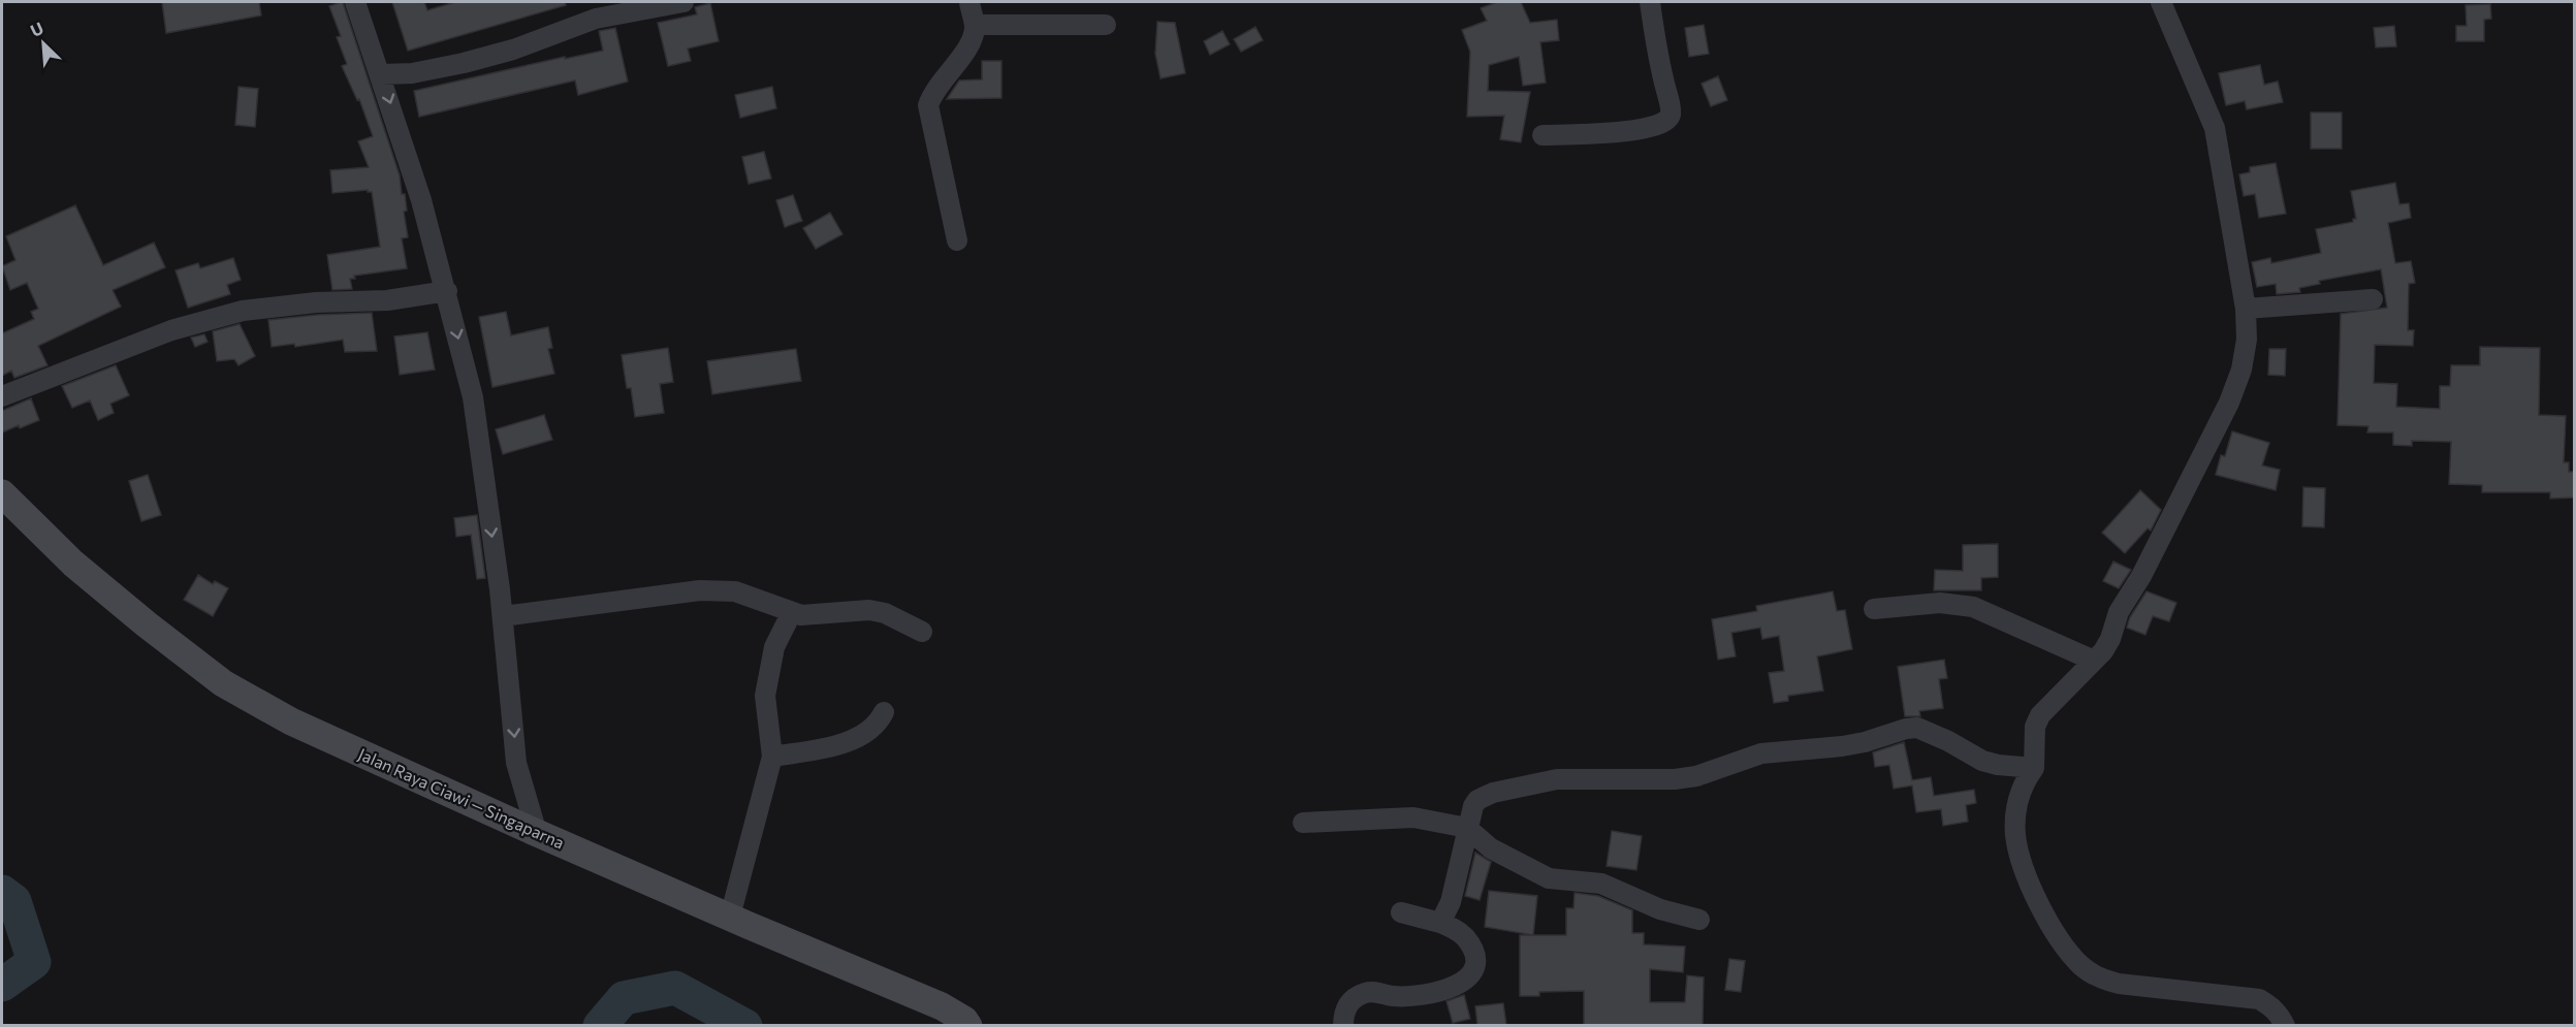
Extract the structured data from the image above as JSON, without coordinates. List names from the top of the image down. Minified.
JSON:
{"streets":{"main road":["Jalan Raya Ciawi — Singaparna"]},"north":"top left"}
